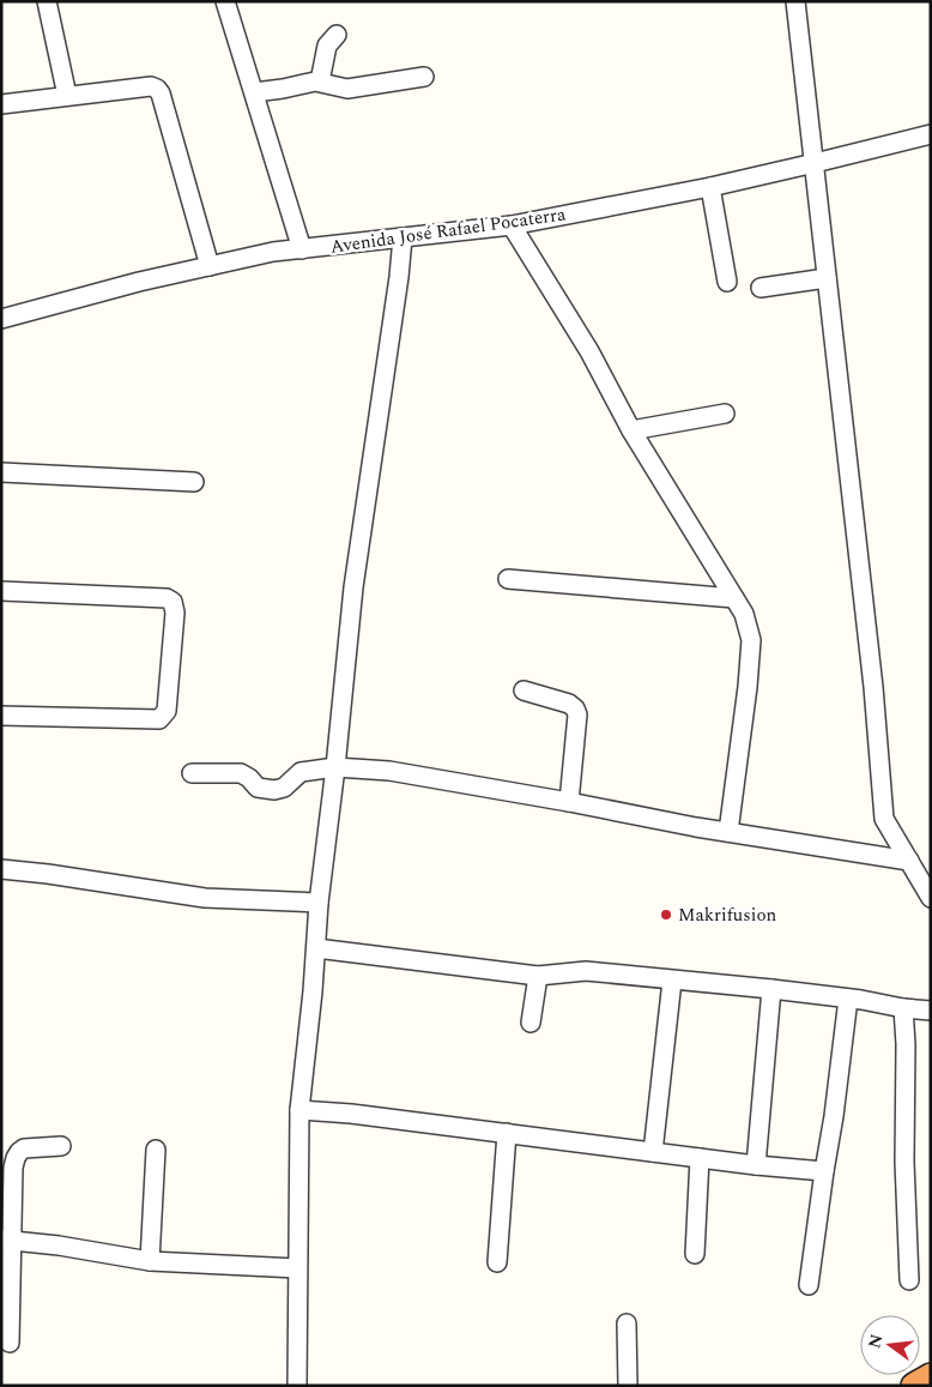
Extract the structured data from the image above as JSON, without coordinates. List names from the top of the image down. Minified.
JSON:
{"streets":{"street":["Avenida José Rafael Pocaterra"]},"places":["Makrifusion"],"north":"left"}
